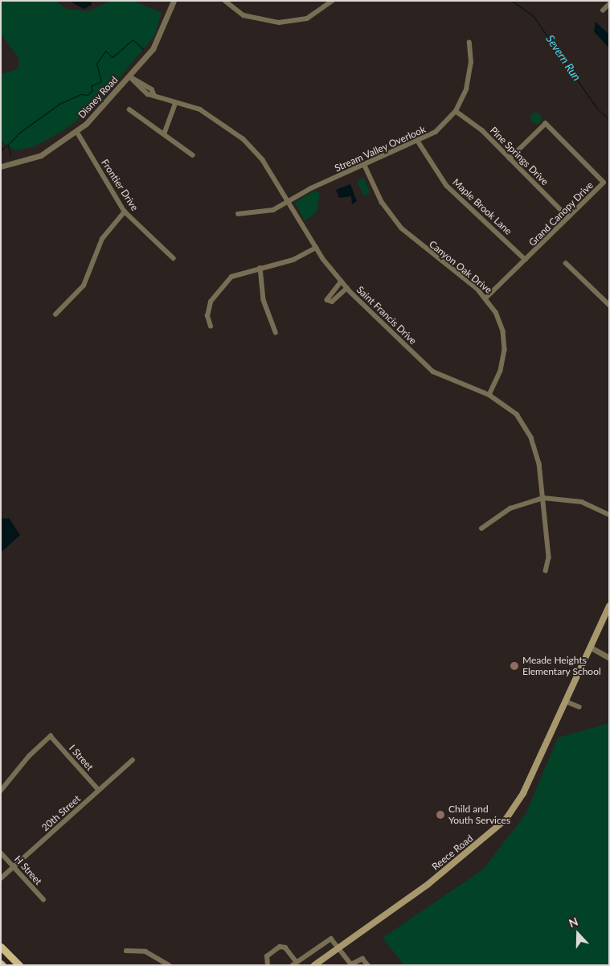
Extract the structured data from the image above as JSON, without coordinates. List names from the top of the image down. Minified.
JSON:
{"streets":{"main road":["Reece Road"],"street":["Disney Road","Stream Valley Overlook","Pine Springs Drive","Frontier Drive","Maple Brook Lane","Grand Canopy Drive","Canyon Oak Drive","Saint Francis Drive","I Street","20th Street","H Street"]},"crossings":[["Disney Road","Frontier Drive"],["Disney Road","Saint Francis Drive"],["Stream Valley Overlook","Pine Springs Drive"],["Stream Valley Overlook","Maple Brook Lane"],["Stream Valley Overlook","Canyon Oak Drive"],["Stream Valley Overlook","Saint Francis Drive"],["Pine Springs Drive","Grand Canopy Drive"],["Maple Brook Lane","Grand Canopy Drive"],["Grand Canopy Drive","Canyon Oak Drive"],["Canyon Oak Drive","Saint Francis Drive"],["I Street","20th Street"],["20th Street","H Street"]],"water":["Severn Run"],"places":["Meade Heights Elementary School","Child and Youth Services"],"north":"top"}
